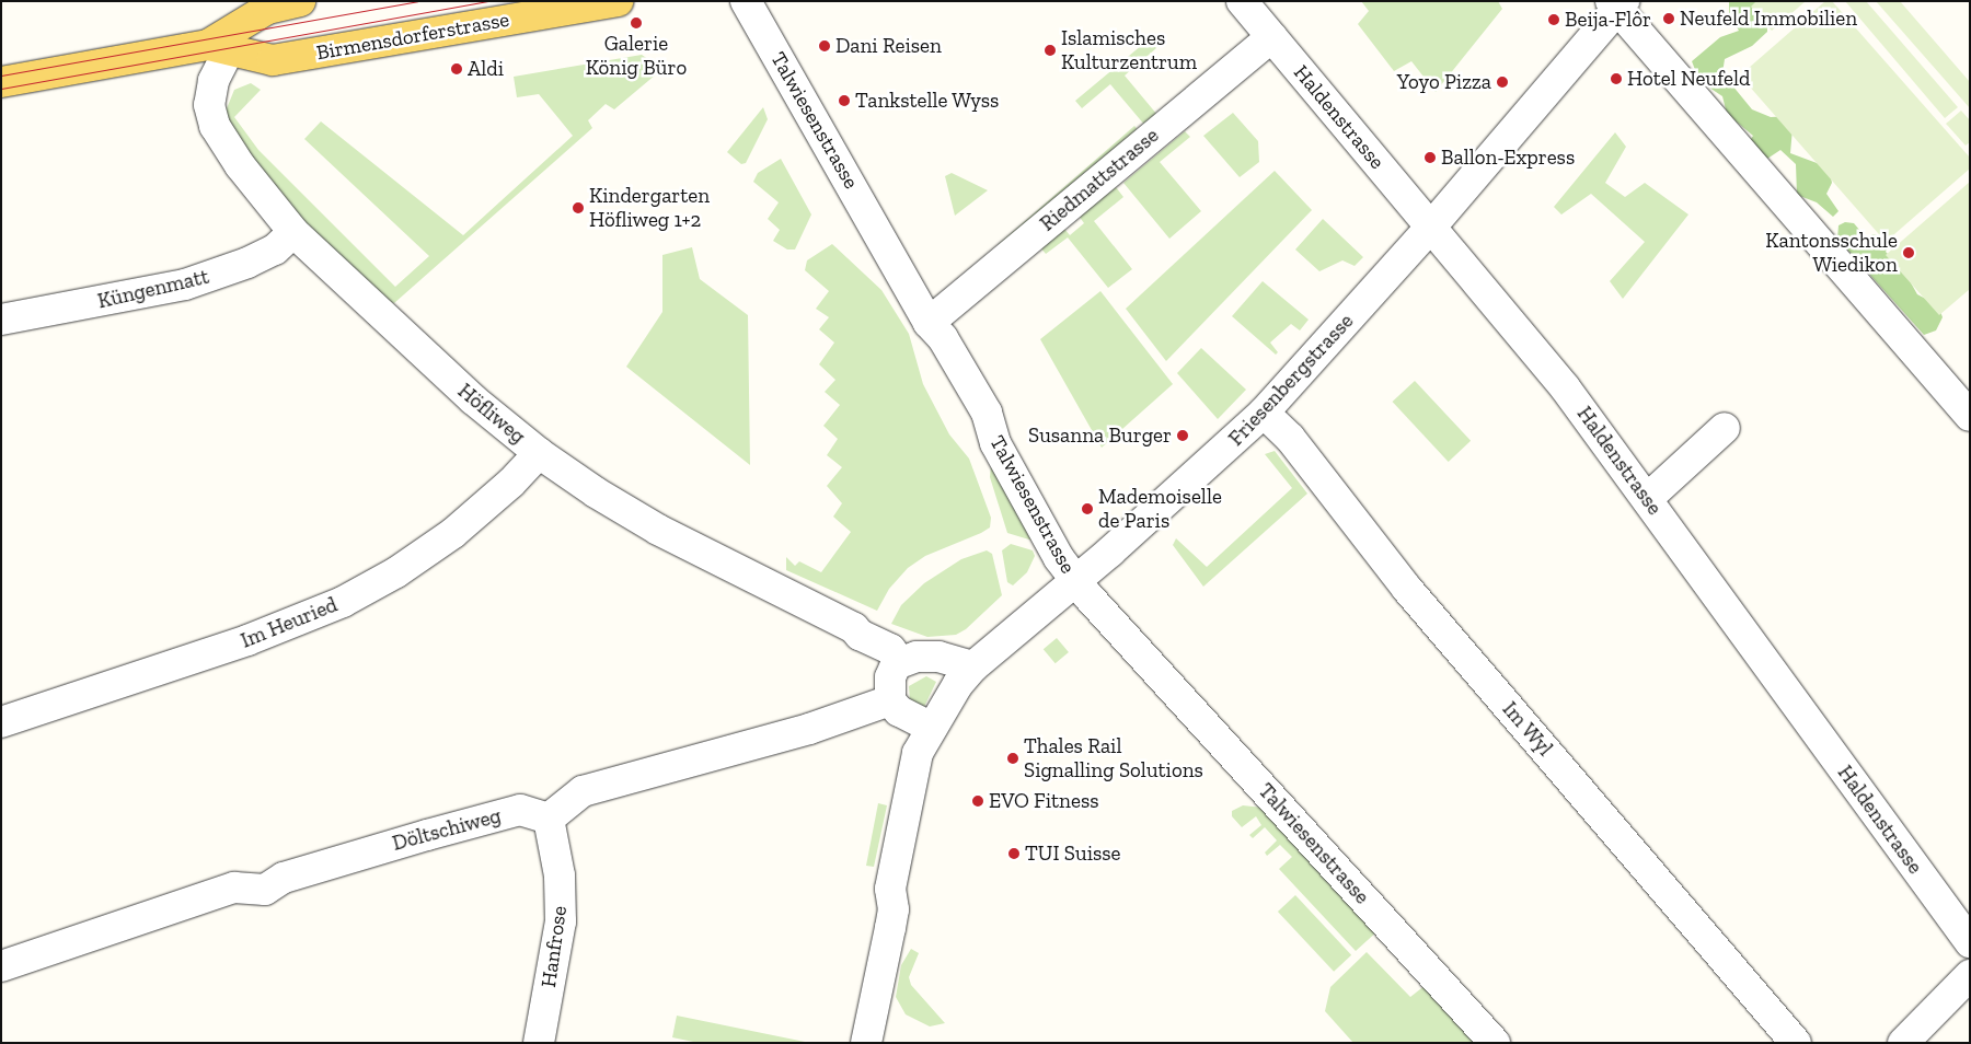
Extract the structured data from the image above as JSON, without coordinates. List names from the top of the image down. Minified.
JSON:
{"streets":{"main road":["Birmensdorferstrasse"],"street":["Haldenstrasse","Talwiesenstrasse","Riedmattstrasse","Küngenmatt","Friesenbergstrasse","Höfliweg","Im Heuried","Im Wyl","Döltschiweg","Hanfrose"]},"crossings":[["Birmensdorferstrasse","Höfliweg"],["Haldenstrasse","Riedmattstrasse"],["Haldenstrasse","Friesenbergstrasse"],["Talwiesenstrasse","Riedmattstrasse"],["Talwiesenstrasse","Friesenbergstrasse"],["Küngenmatt","Höfliweg"],["Friesenbergstrasse","Im Wyl"],["Höfliweg","Im Heuried"],["Döltschiweg","Hanfrose"]],"places":["Neufeld Immobilien","Beija-Flôr","Galerie König Büro","Dani Reisen","Islamisches Kulturzentrum","Aldi","Hotel Neufeld","Yoyo Pizza","Tankstelle Wyss","Ballon-Express","Kindergarten Höfliweg 1+2","Kantonsschule Wiedikon","Susanna Burger","Mademoiselle de Paris","Thales Rail Signalling Solutions","EVO Fitness","TUI Suisse"]}
